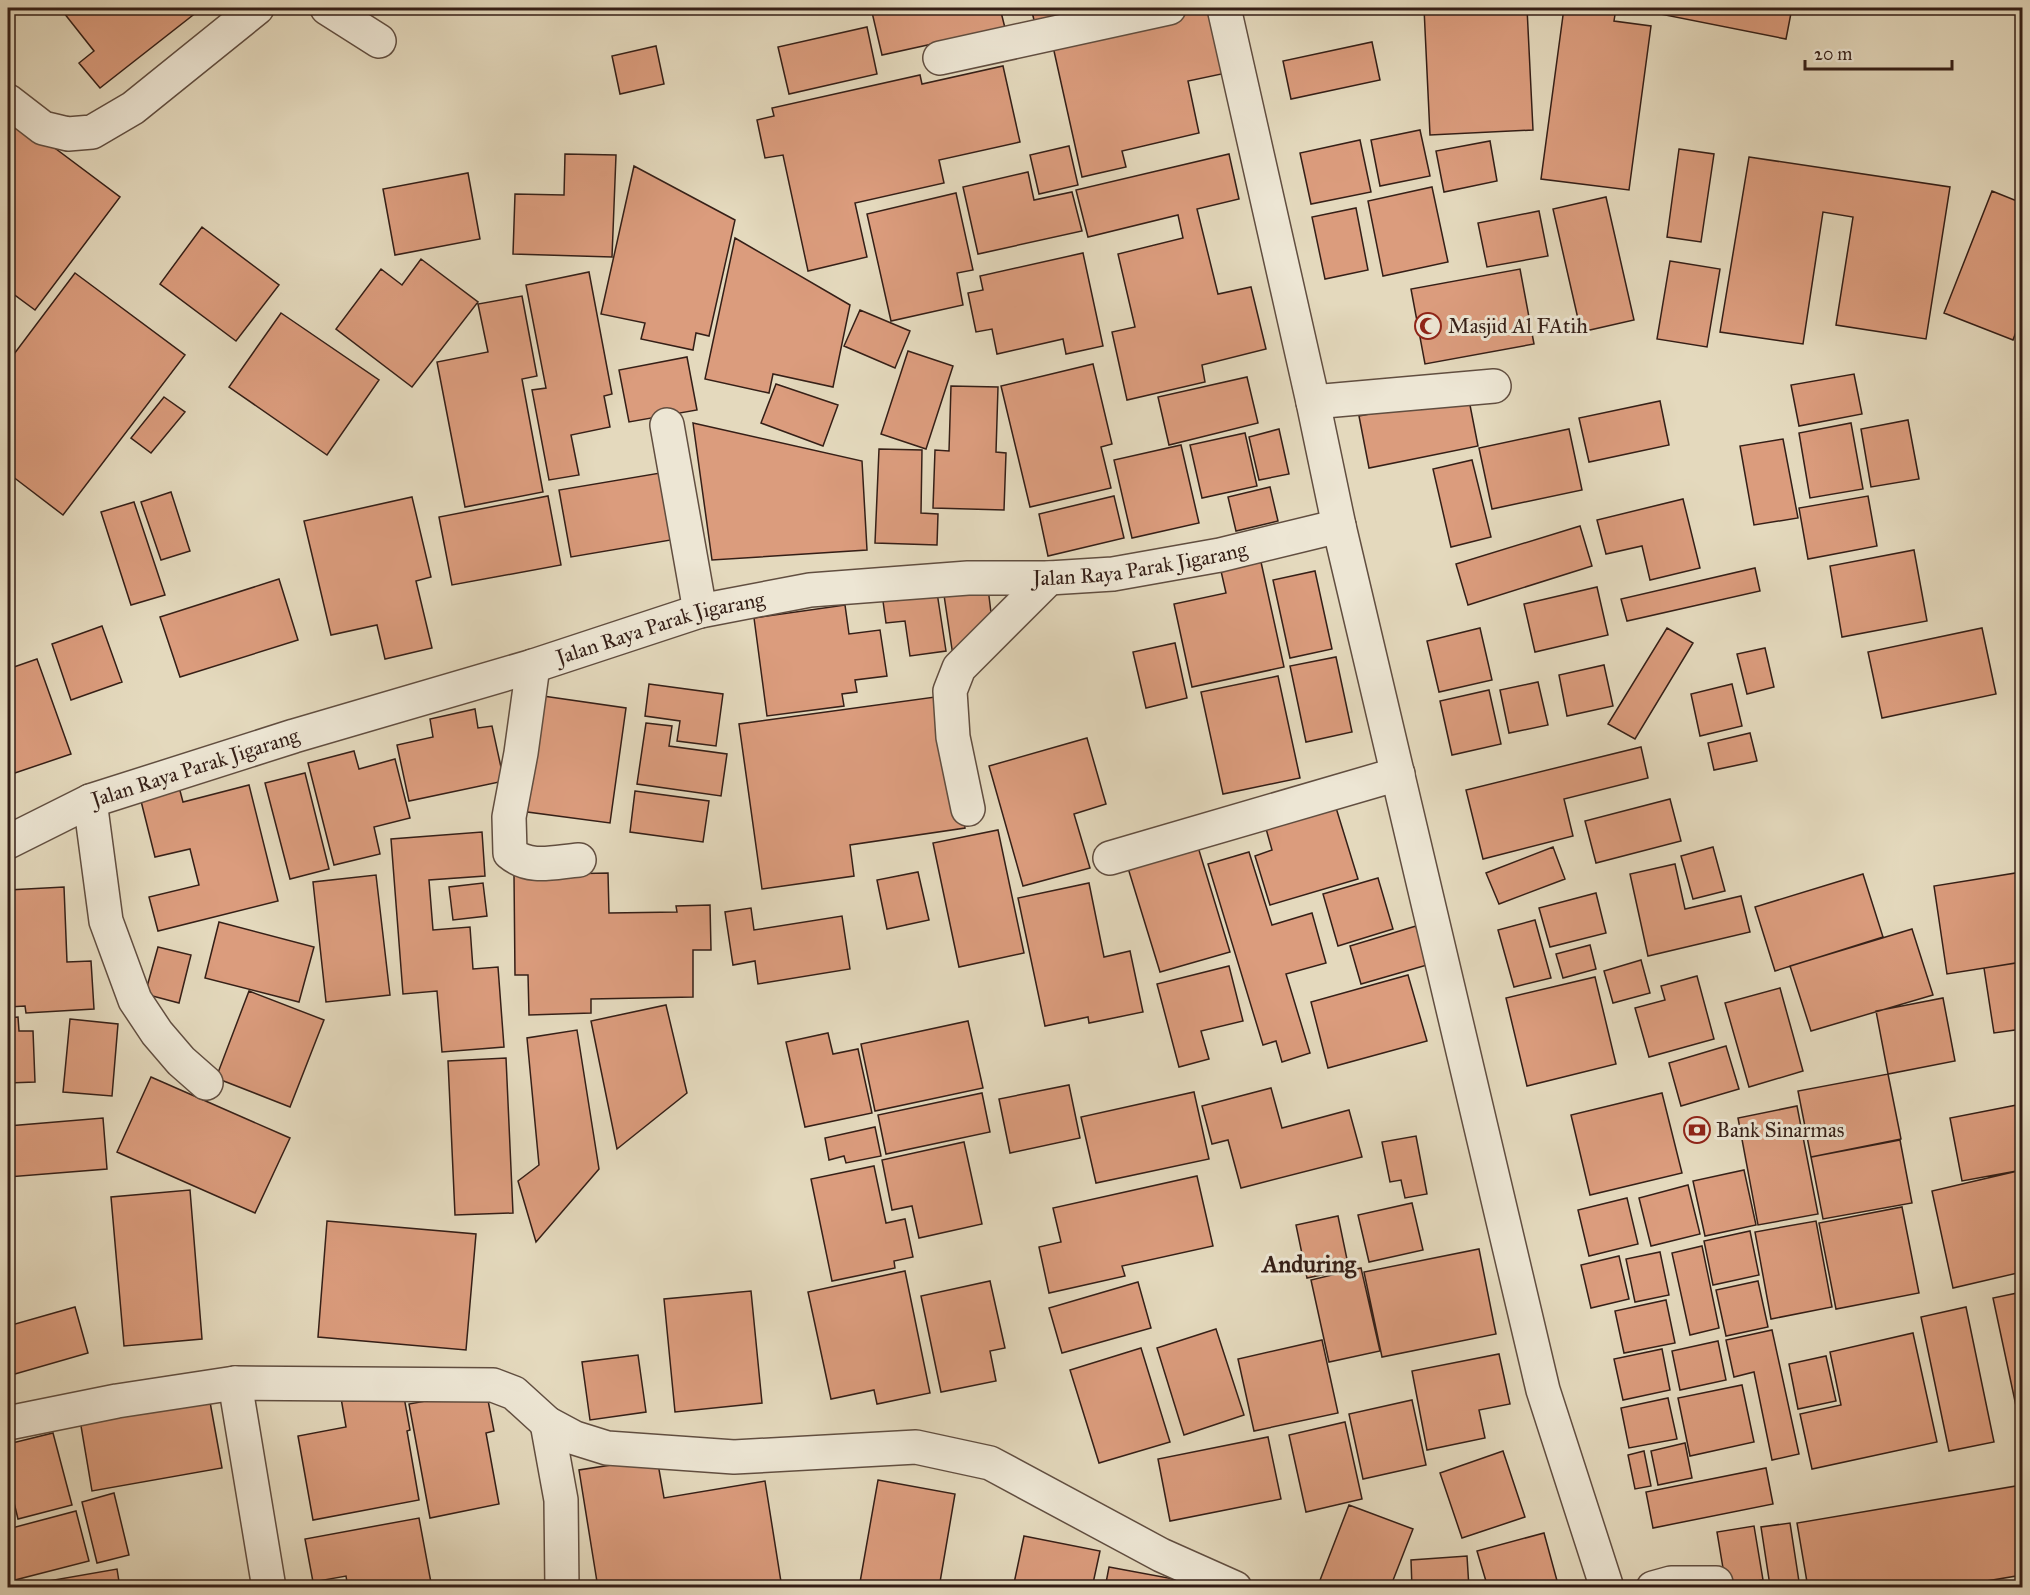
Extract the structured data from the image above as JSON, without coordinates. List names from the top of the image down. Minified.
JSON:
{"streets":{"street":["Jalan Raya Parak Jigarang"]},"districts":["Anduring"],"places":{"mosque":["Masjid Al FAtih"],"bank":["Bank Sinarmas"]},"scale_bar":"20 m"}
